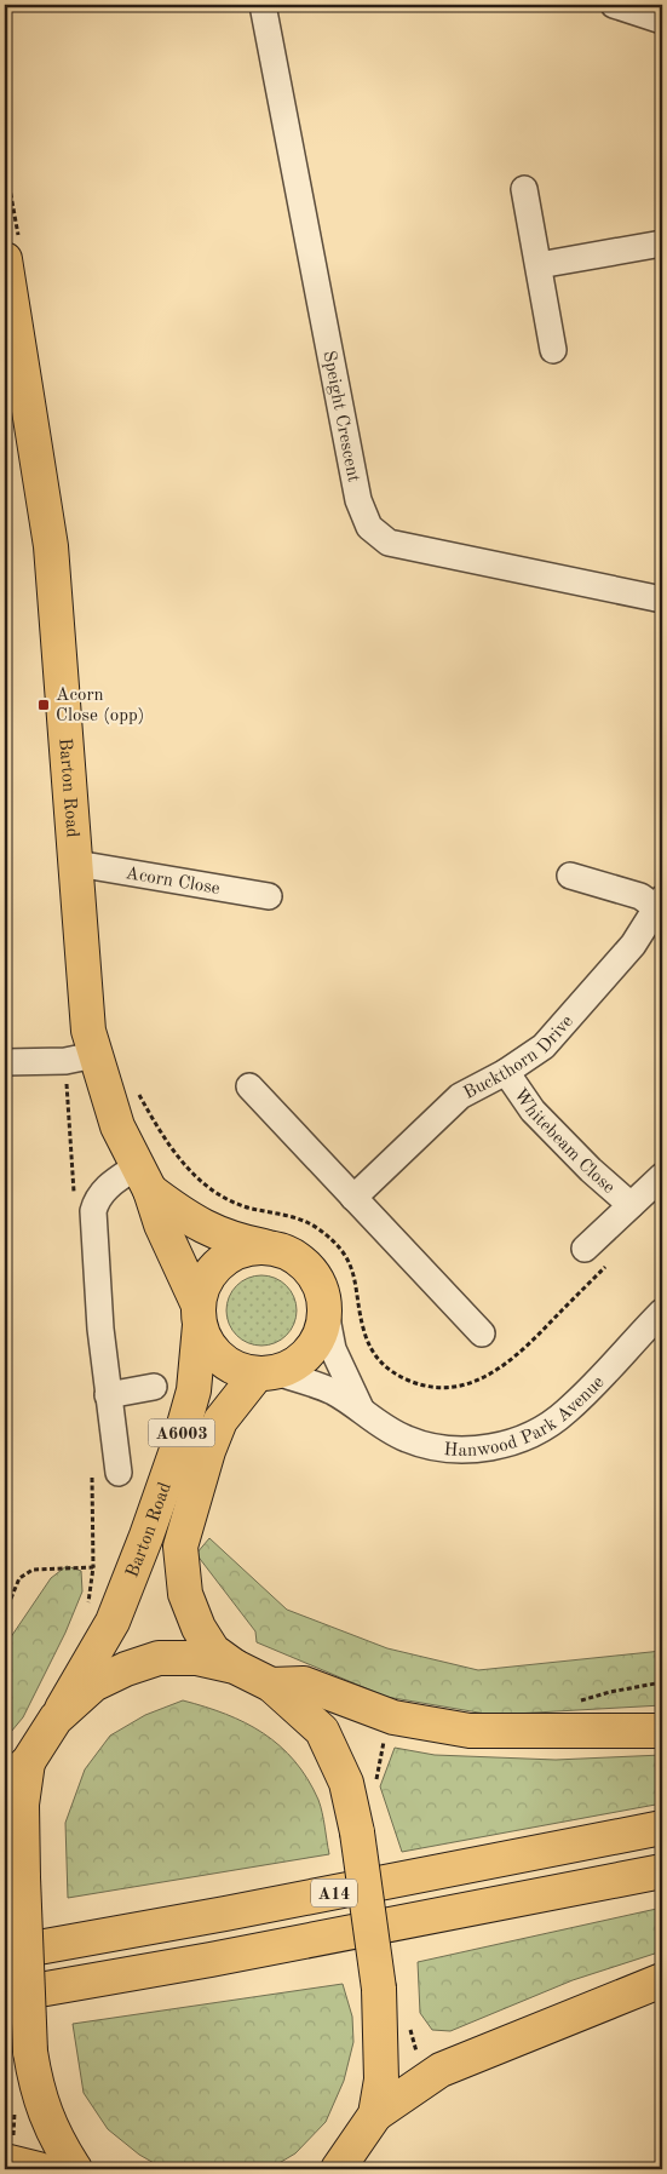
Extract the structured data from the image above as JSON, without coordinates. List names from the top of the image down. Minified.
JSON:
{"streets":{"main road":["Barton Road","A6003","A14"],"street":["Speight Crescent","Acorn Close","Buckthorn Drive","Whitebeam Close","Hanwood Park Avenue"]},"crossings":[["Barton Road","Acorn Close"],["Barton Road","Hanwood Park Avenue"],["Buckthorn Drive","Whitebeam Close"]],"places":{"transit":["Acorn Close (opp)"]}}
